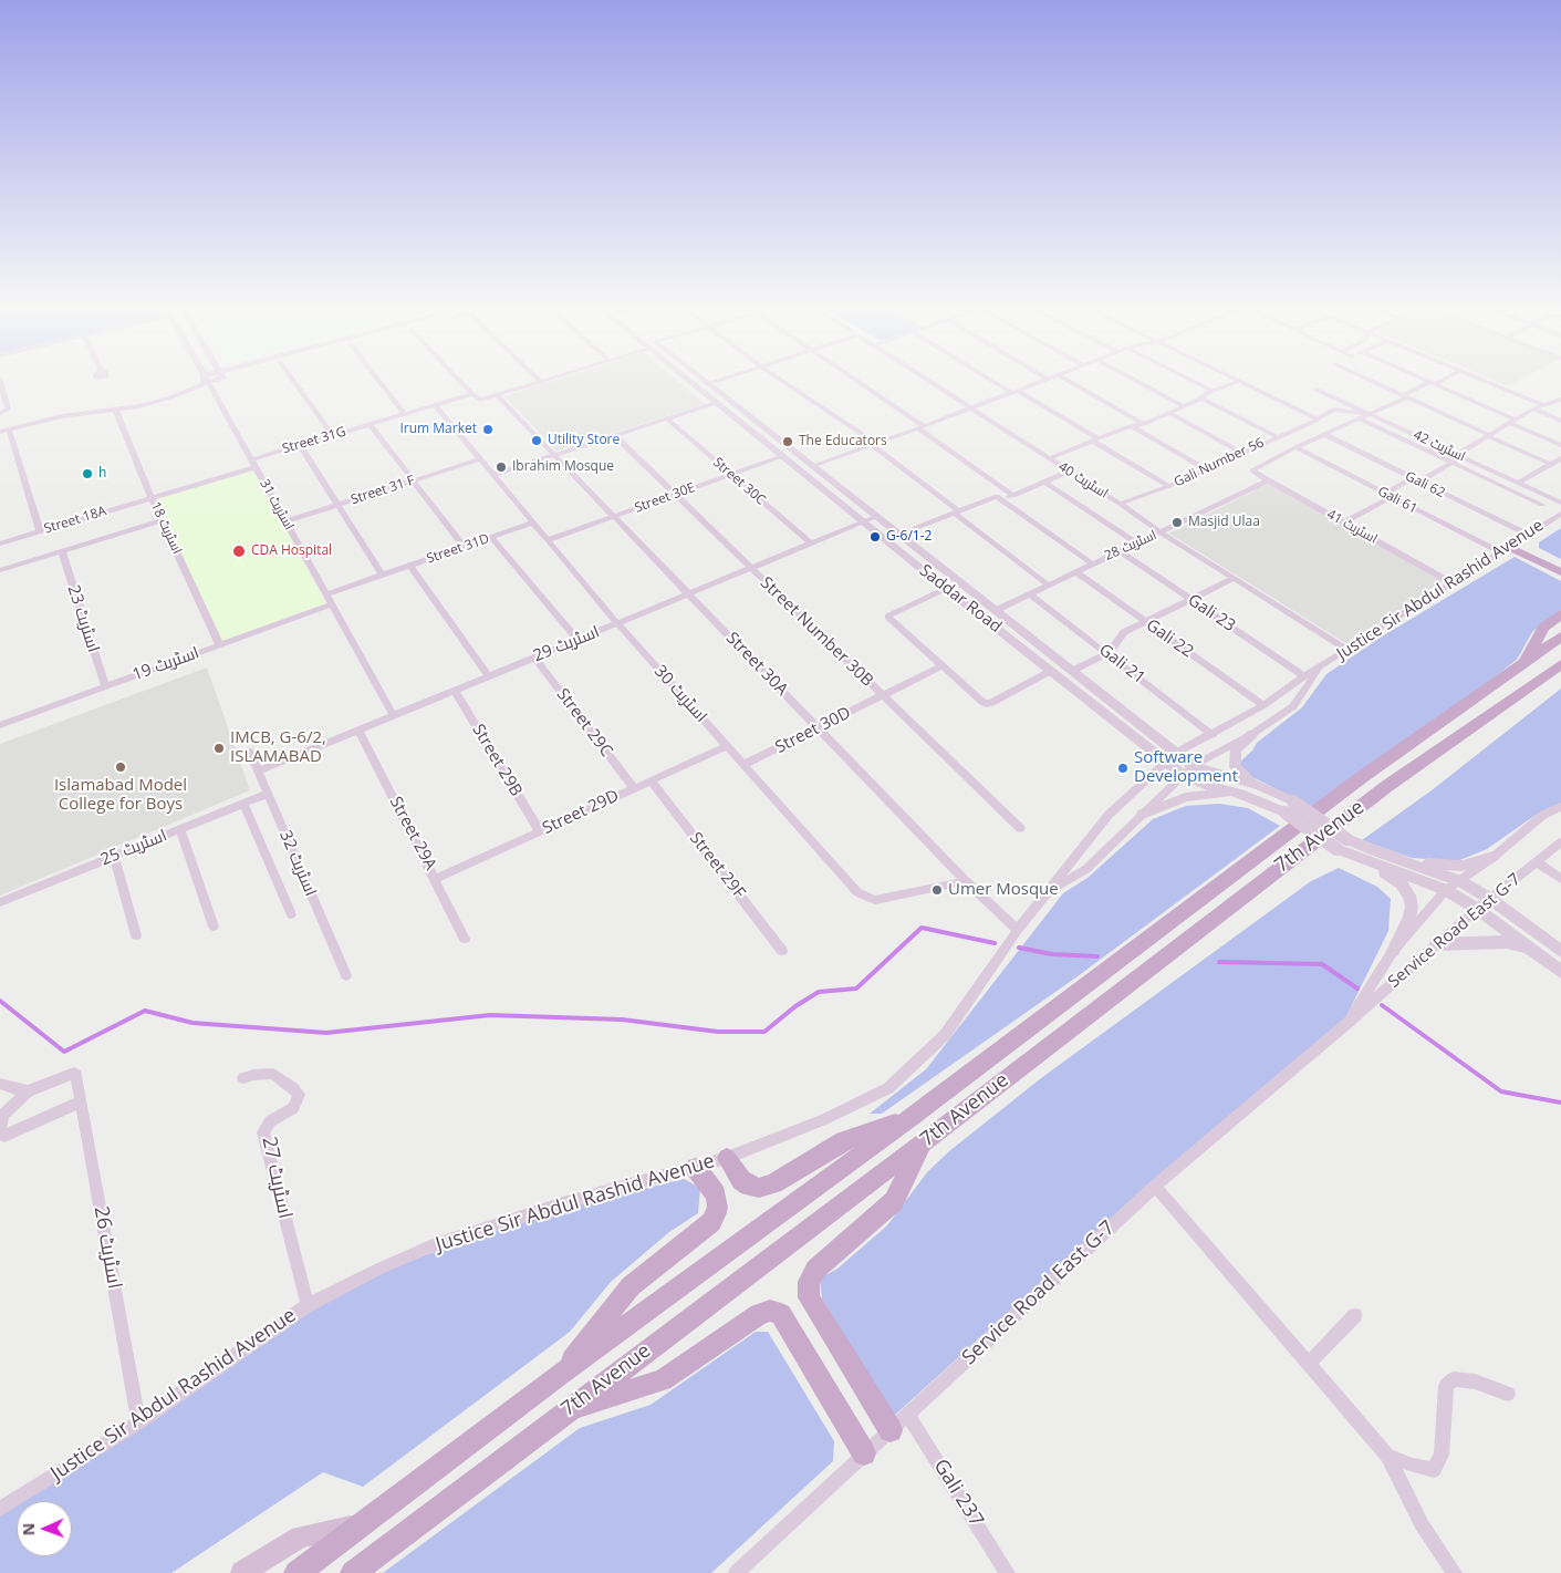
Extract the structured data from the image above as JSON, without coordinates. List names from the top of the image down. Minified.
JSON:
{"streets":{"main road":["7th Avenue"],"street":["Street 31G","اسٹریٹ 42","Gali Number 56","اسٹریٹ 40","Street 30C","Gali 62","Street 31 F","Street 30E","Gali 61","اسٹریٹ 31","Street 18A","اسٹریٹ 41","اسٹریٹ 18","اسٹریٹ 28","Street 31D","Justice Sir Abdul Rashid Avenue","Saddar Road","Gali 23","اسٹریٹ 23","Street Number 30B","Gali 22","اسٹریٹ 29","اسٹریٹ 19","Street 30A","Gali 21","اسٹریٹ 30","Street 29C","Street 30D","Street 29B","Street 29D","Street 29A","اسٹریٹ 25","اسٹریٹ 32","Street 29F","Service Road East G-7","اسٹریٹ 27","اسٹریٹ 26","Gali 237"]},"crossings":[["Street 31G","اسٹریٹ 31"],["Street 31G","اسٹریٹ 30"],["اسٹریٹ 42","Gali Number 56"],["Gali Number 56","اسٹریٹ 40"],["اسٹریٹ 40","اسٹریٹ 28"],["اسٹریٹ 40","Justice Sir Abdul Rashid Avenue"],["Street 30C","Street 30E"],["Street 30C","اسٹریٹ 29"],["Gali 62","Gali 61"],["Gali 62","Justice Sir Abdul Rashid Avenue"],["Street 31 F","اسٹریٹ 31"],["Street 31 F","اسٹریٹ 30"],["Street 30E","Saddar Road"],["Street 30E","Street Number 30B"],["Street 30E","Street 30A"],["Street 30E","اسٹریٹ 30"],["Gali 61","Justice Sir Abdul Rashid Avenue"],["اسٹریٹ 31","Street 31D"],["اسٹریٹ 31","اسٹریٹ 29"],["اسٹریٹ 31","اسٹریٹ 19"],["Street 18A","اسٹریٹ 18"],["اسٹریٹ 41","اسٹریٹ 28"],["اسٹریٹ 41","Justice Sir Abdul Rashid Avenue"],["اسٹریٹ 18","اسٹریٹ 19"],["اسٹریٹ 28","Saddar Road"],["اسٹریٹ 28","Gali 23"],["اسٹریٹ 28","Gali 22"],["اسٹریٹ 28","Gali 21"],["Street 31D","اسٹریٹ 30"],["Justice Sir Abdul Rashid Avenue","Saddar Road"],["Justice Sir Abdul Rashid Avenue","Gali 23"],["Justice Sir Abdul Rashid Avenue","Gali 22"],["Justice Sir Abdul Rashid Avenue","Street 30A"],["Justice Sir Abdul Rashid Avenue","Gali 21"],["Justice Sir Abdul Rashid Avenue","اسٹریٹ 27"],["Justice Sir Abdul Rashid Avenue","اسٹریٹ 26"],["Saddar Road","اسٹریٹ 29"],["اسٹریٹ 23","اسٹریٹ 19"],["Street Number 30B","اسٹریٹ 29"],["Street Number 30B","Street 30D"],["اسٹریٹ 29","Street 30A"],["اسٹریٹ 29","اسٹریٹ 30"],["اسٹریٹ 29","Street 29C"],["اسٹریٹ 29","Street 29B"],["اسٹریٹ 29","Street 29A"],["اسٹریٹ 29","اسٹریٹ 32"],["Street 30A","اسٹریٹ 30"],["Street 30A","Street 30D"],["اسٹریٹ 30","Street 30D"],["اسٹریٹ 30","Street 29D"],["Street 29C","Street 29D"],["Street 29B","Street 29D"],["Street 29D","Street 29A"],["Street 29D","Street 29F"],["اسٹریٹ 25","اسٹریٹ 32"],["Service Road East G-7","Gali 237"]],"places":["Irum Market","Utility Store","The Educators","Ibrahim Mosque","h","Masjid Ulaa","G-6/1-2","CDA Hospital","IMCB, G-6/2, ISLAMABAD","Islamabad Model College for Boys","Software Development","Umer Mosque"],"north":"left"}
